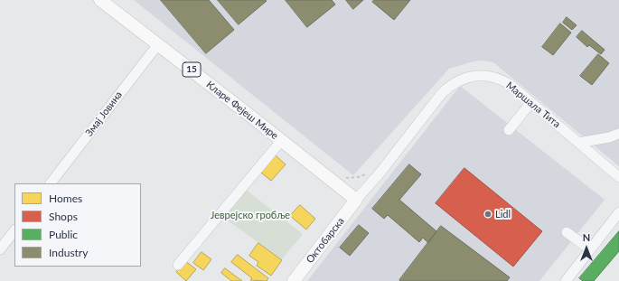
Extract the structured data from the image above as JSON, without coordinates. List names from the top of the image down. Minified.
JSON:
{"streets":{"main road":["15","Кларе Фејеш Мире","Октобарска"],"street":["Маршала Тита","Змај Јовина"]},"crossings":[["Маршала Тита","Кларе Фејеш Мире"],["Маршала Тита","Октобарска"],["Кларе Фејеш Мире","Змај Јовина"],["Кларе Фејеш Мире","Октобарска"]],"parks":["Јеврејско гробље"],"places":["Lidl"],"legend":["Homes","Shops","Public","Industry"],"north":"top"}
